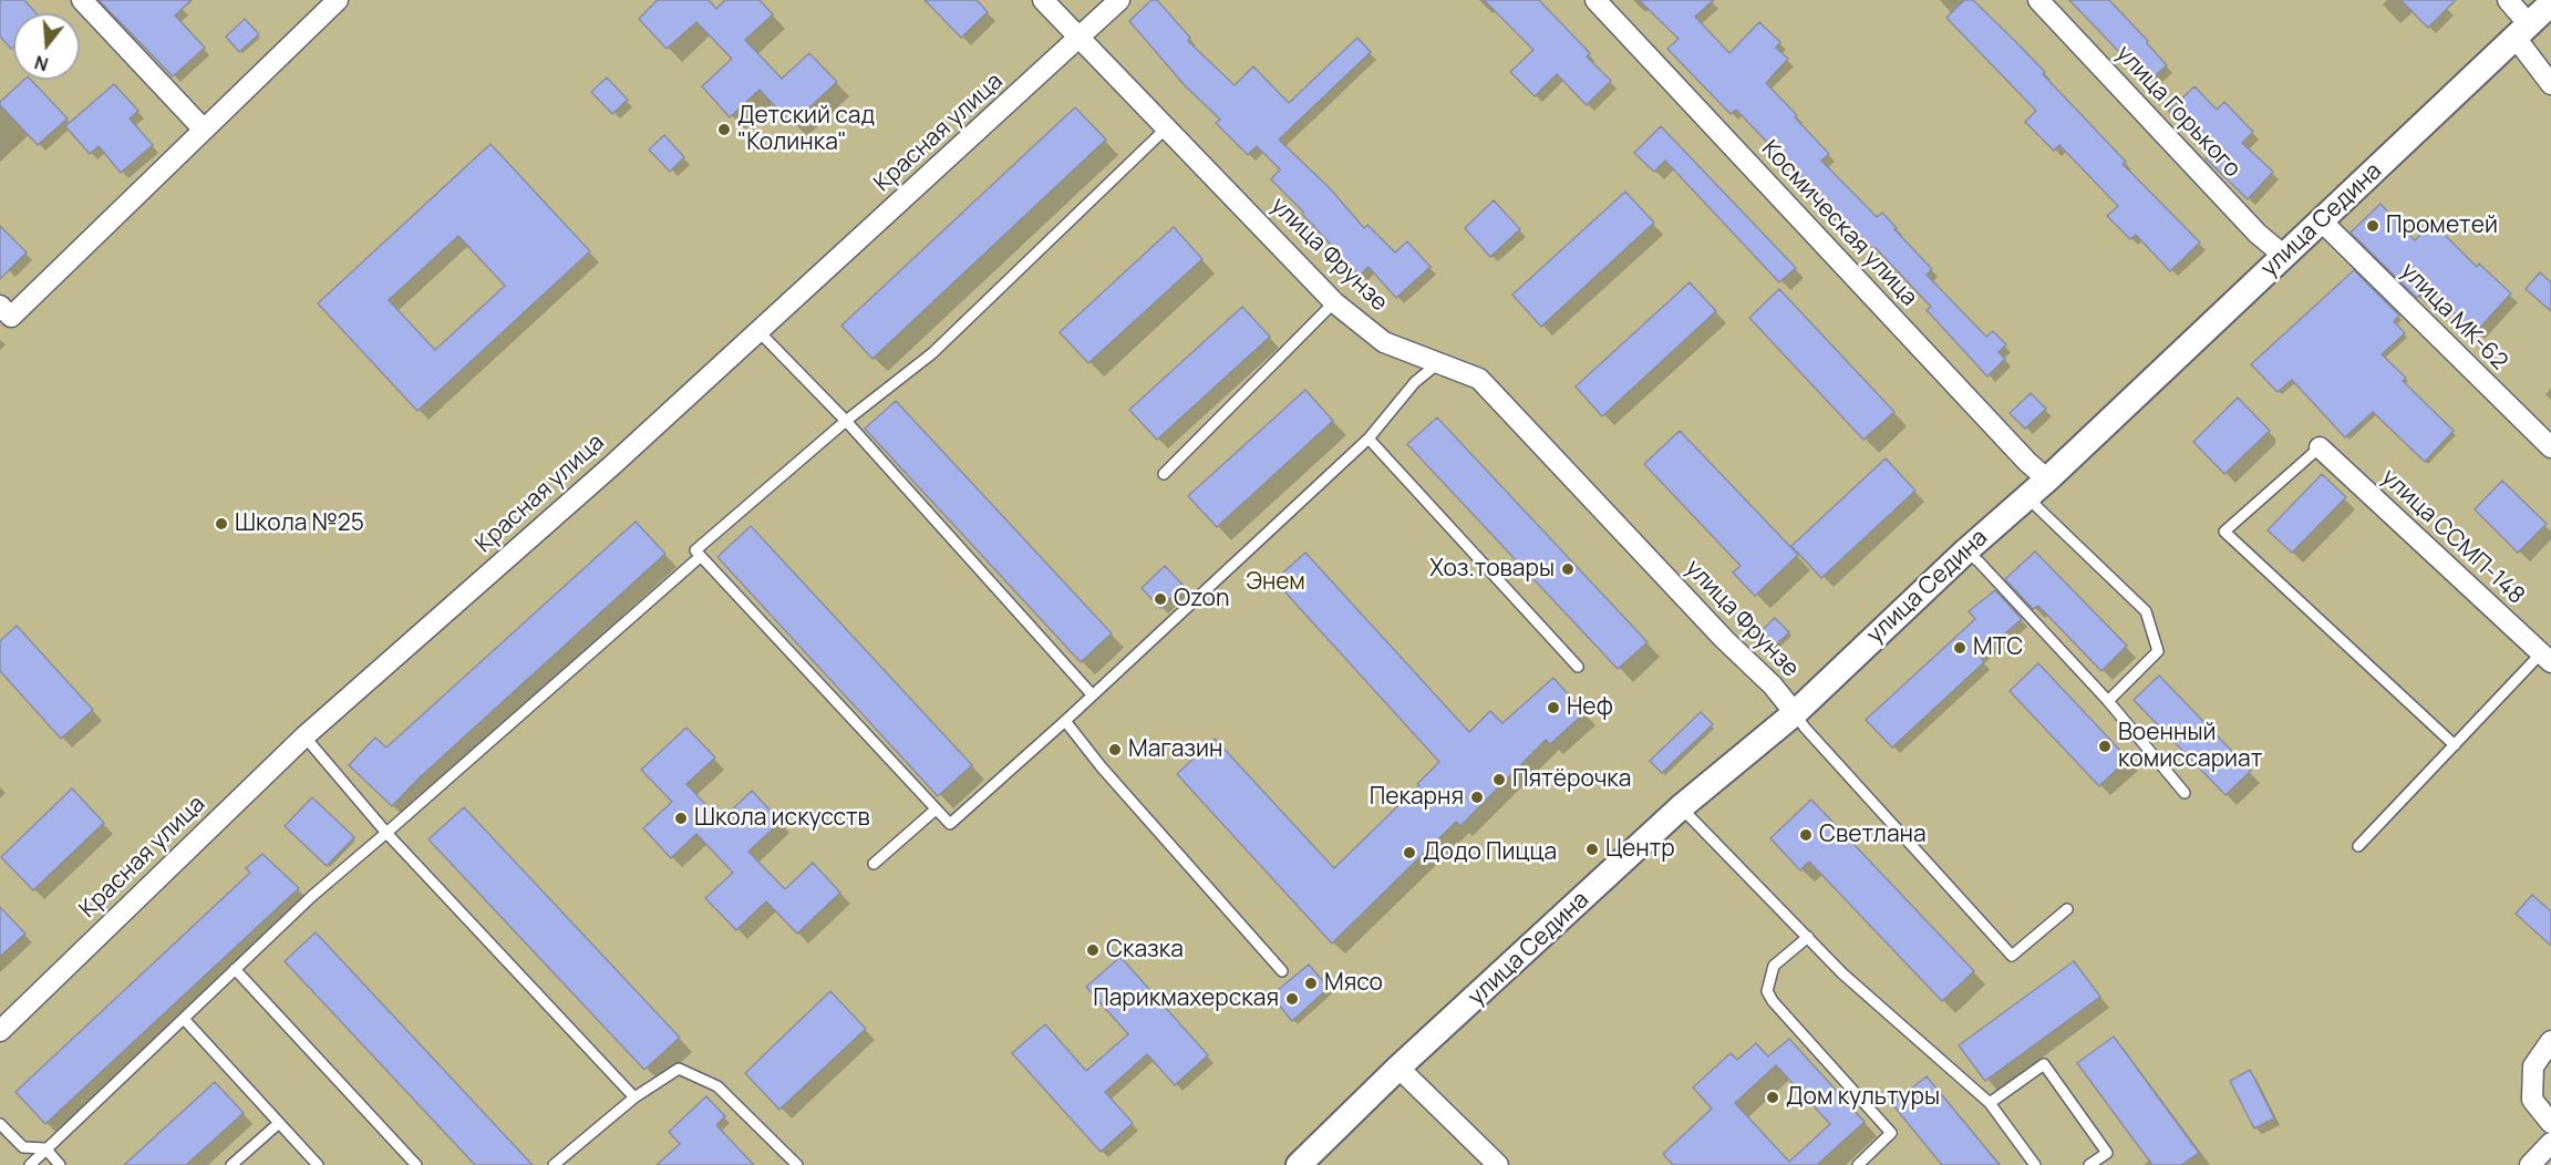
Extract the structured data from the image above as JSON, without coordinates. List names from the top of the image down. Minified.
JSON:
{"streets":{"street":["улица Горького","Красная улица","улица Седина","Космическая улица","улица Фрунзе","улица МК-62","улица ССМП-148"]},"crossings":[["улица Горького","улица Седина"],["Красная улица","улица Фрунзе"],["улица Седина","Космическая улица"],["улица Седина","улица Фрунзе"],["улица Седина","улица МК-62"]],"parks":["Энем"],"places":["Детский сад \"Колинка\"","Прометей","Школа №25","Хоз.товары","Ozon","МТС","Неф","Военный комиссариат","Магазин","Пятёрочка","Пекарня","Школа искусств","Светлана","Центр","Додо Пицца","Сказка","Мясо","Парикмахерская","Дом культуры"],"north":"bottom"}
